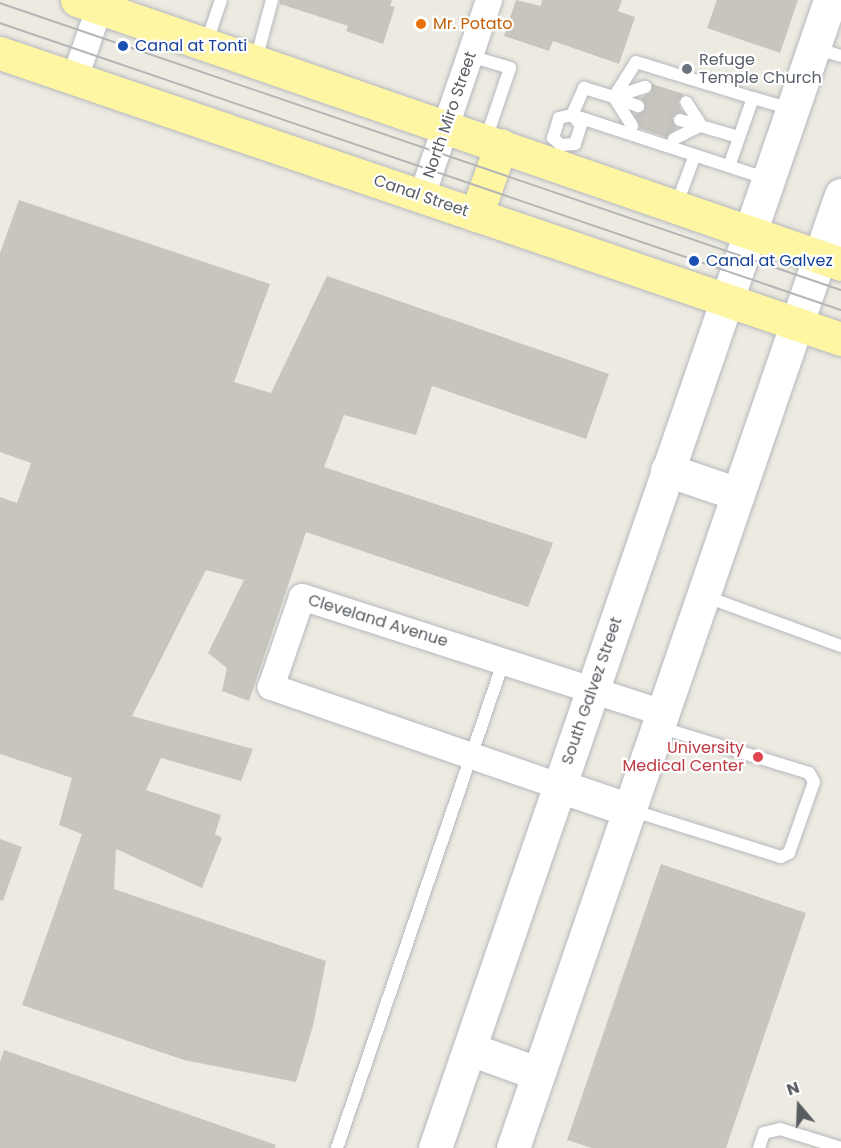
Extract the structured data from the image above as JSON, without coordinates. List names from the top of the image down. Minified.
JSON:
{"streets":{"main road":["Canal Street"],"street":["North Miro Street","Cleveland Avenue","South Galvez Street"]},"crossings":[["North Miro Street","Canal Street"],["Canal Street","South Galvez Street"],["Cleveland Avenue","South Galvez Street"]],"places":["Mr. Potato","Canal at Tonti","Refuge Temple Church","Canal at Galvez","University Medical Center"],"north":"top"}
